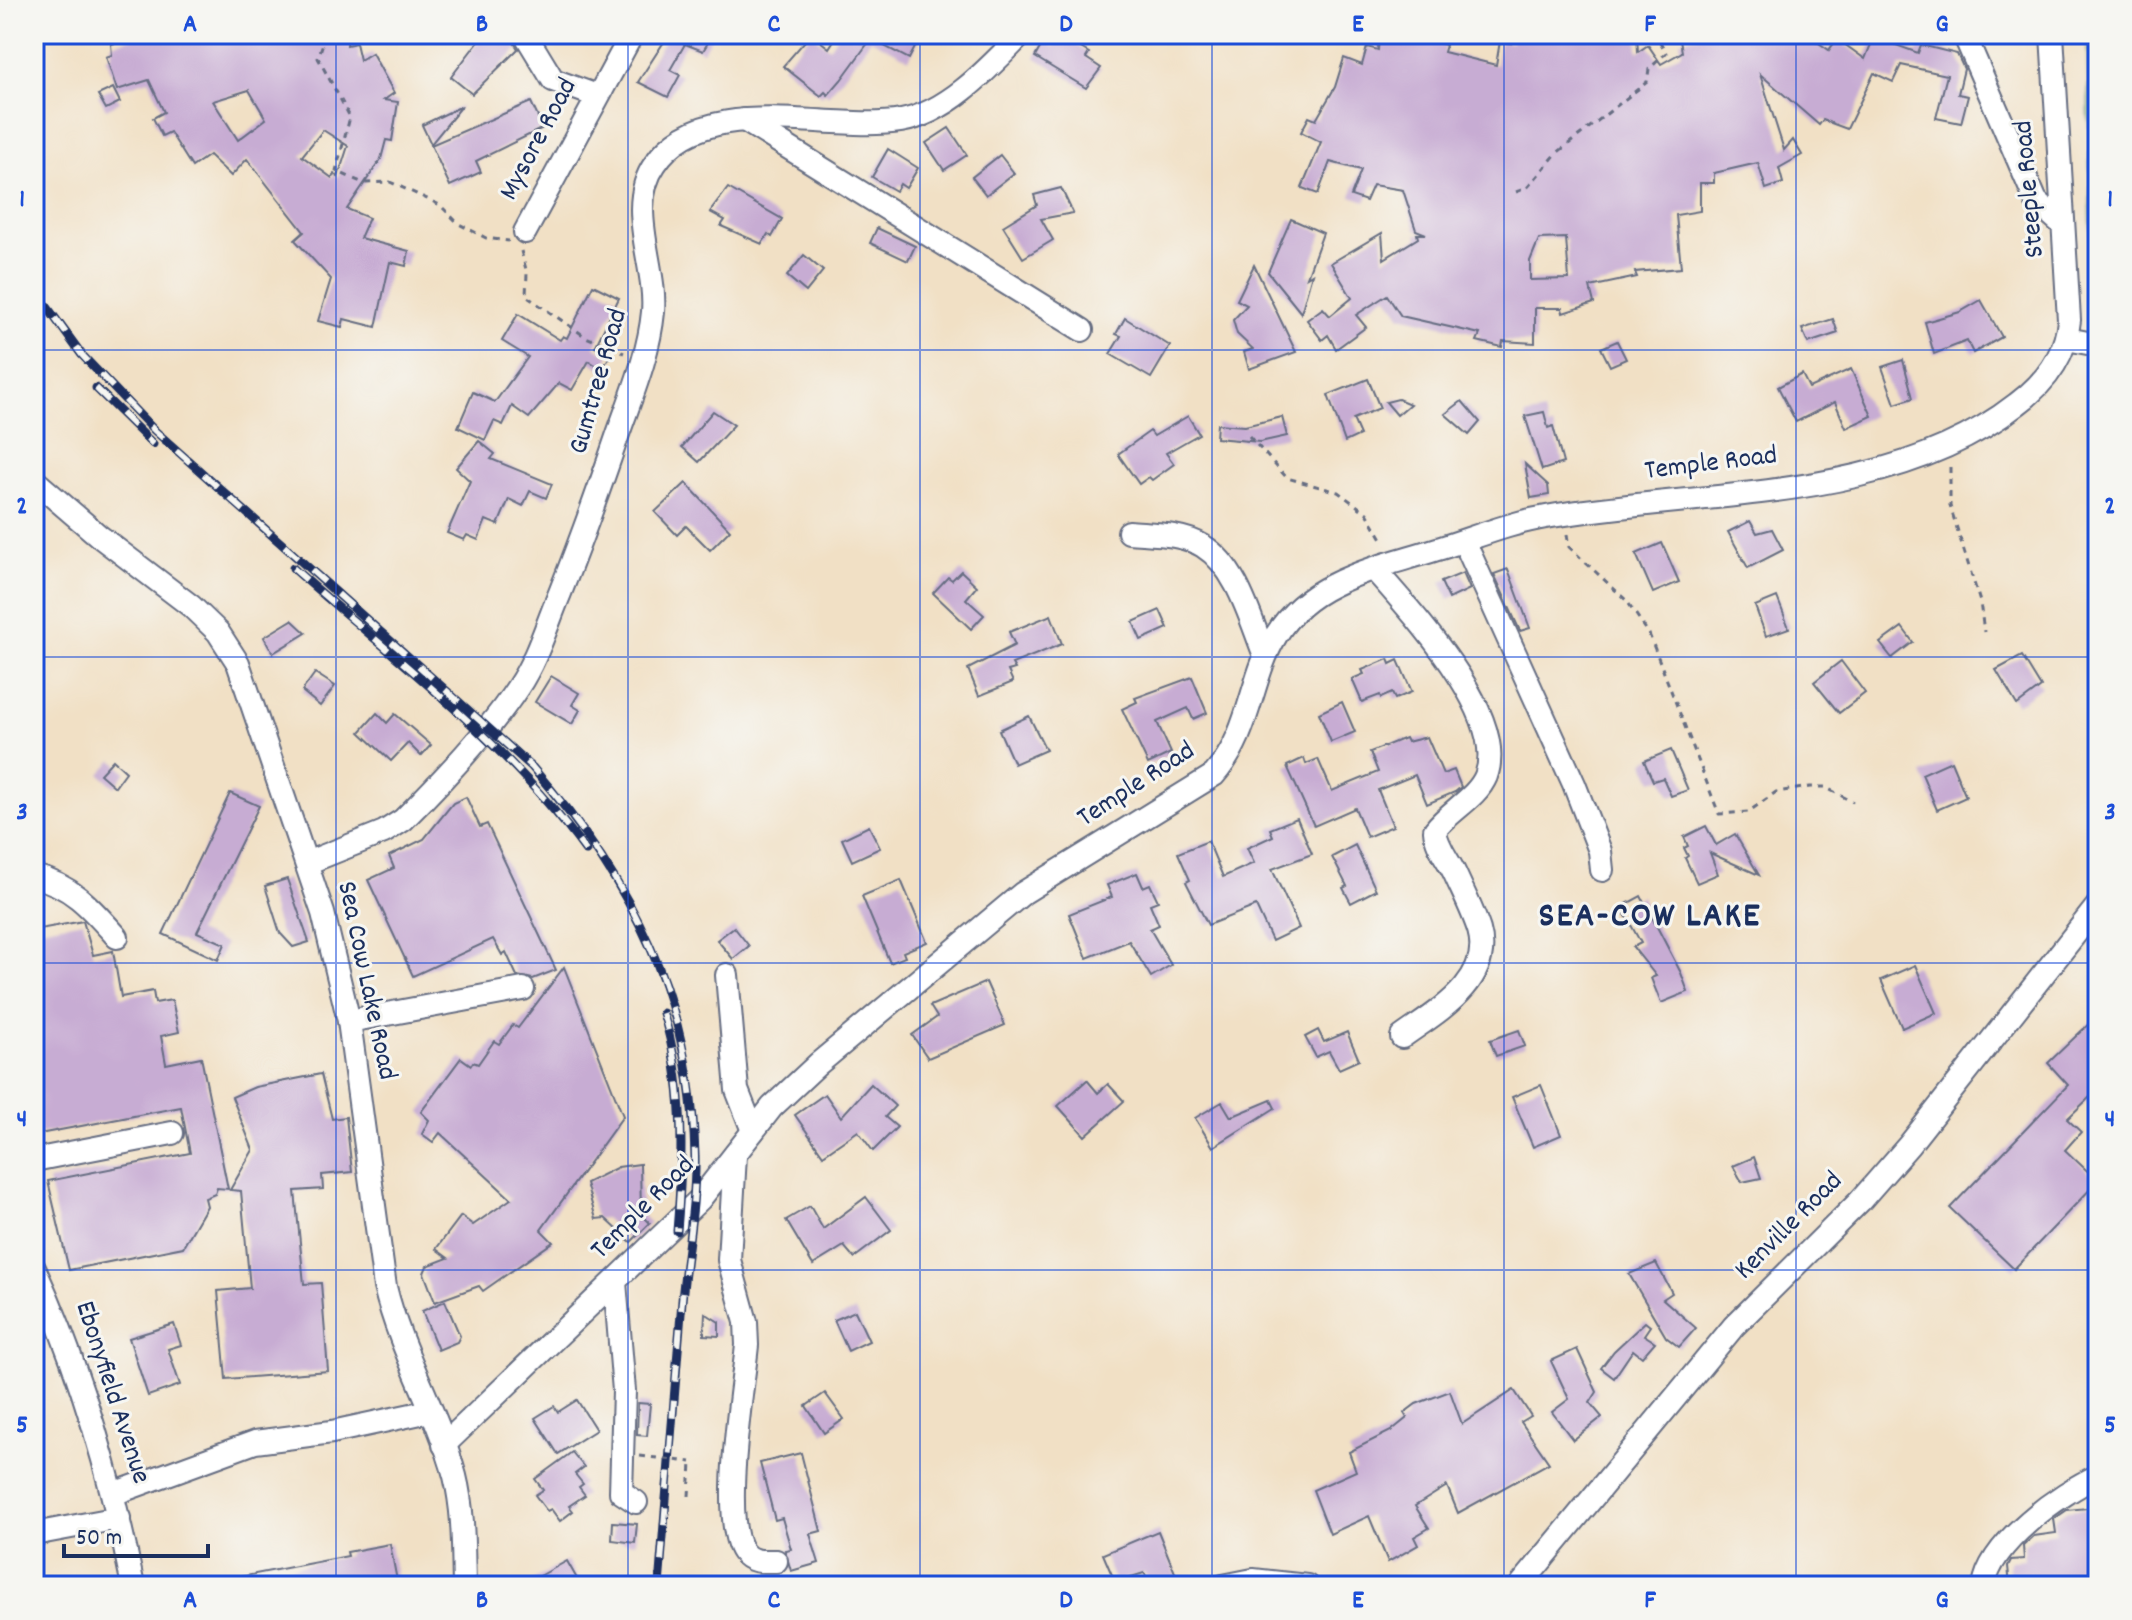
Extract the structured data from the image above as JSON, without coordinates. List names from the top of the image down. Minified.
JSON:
{"streets":{"street":["Mysore Road","Steeple Road","Gumtree Road","Temple Road","Sea Cow Lake Road","Kenville Road","Ebonyfield Avenue"]},"crossings":[["Steeple Road","Temple Road"],["Gumtree Road","Sea Cow Lake Road"],["Temple Road","Sea Cow Lake Road"]],"districts":["SEA-COW LAKE"],"scale_bar":"50 m","grid":{"columns":["A","B","C","D","E","F","G"],"rows":["1","2","3","4","5"]}}
